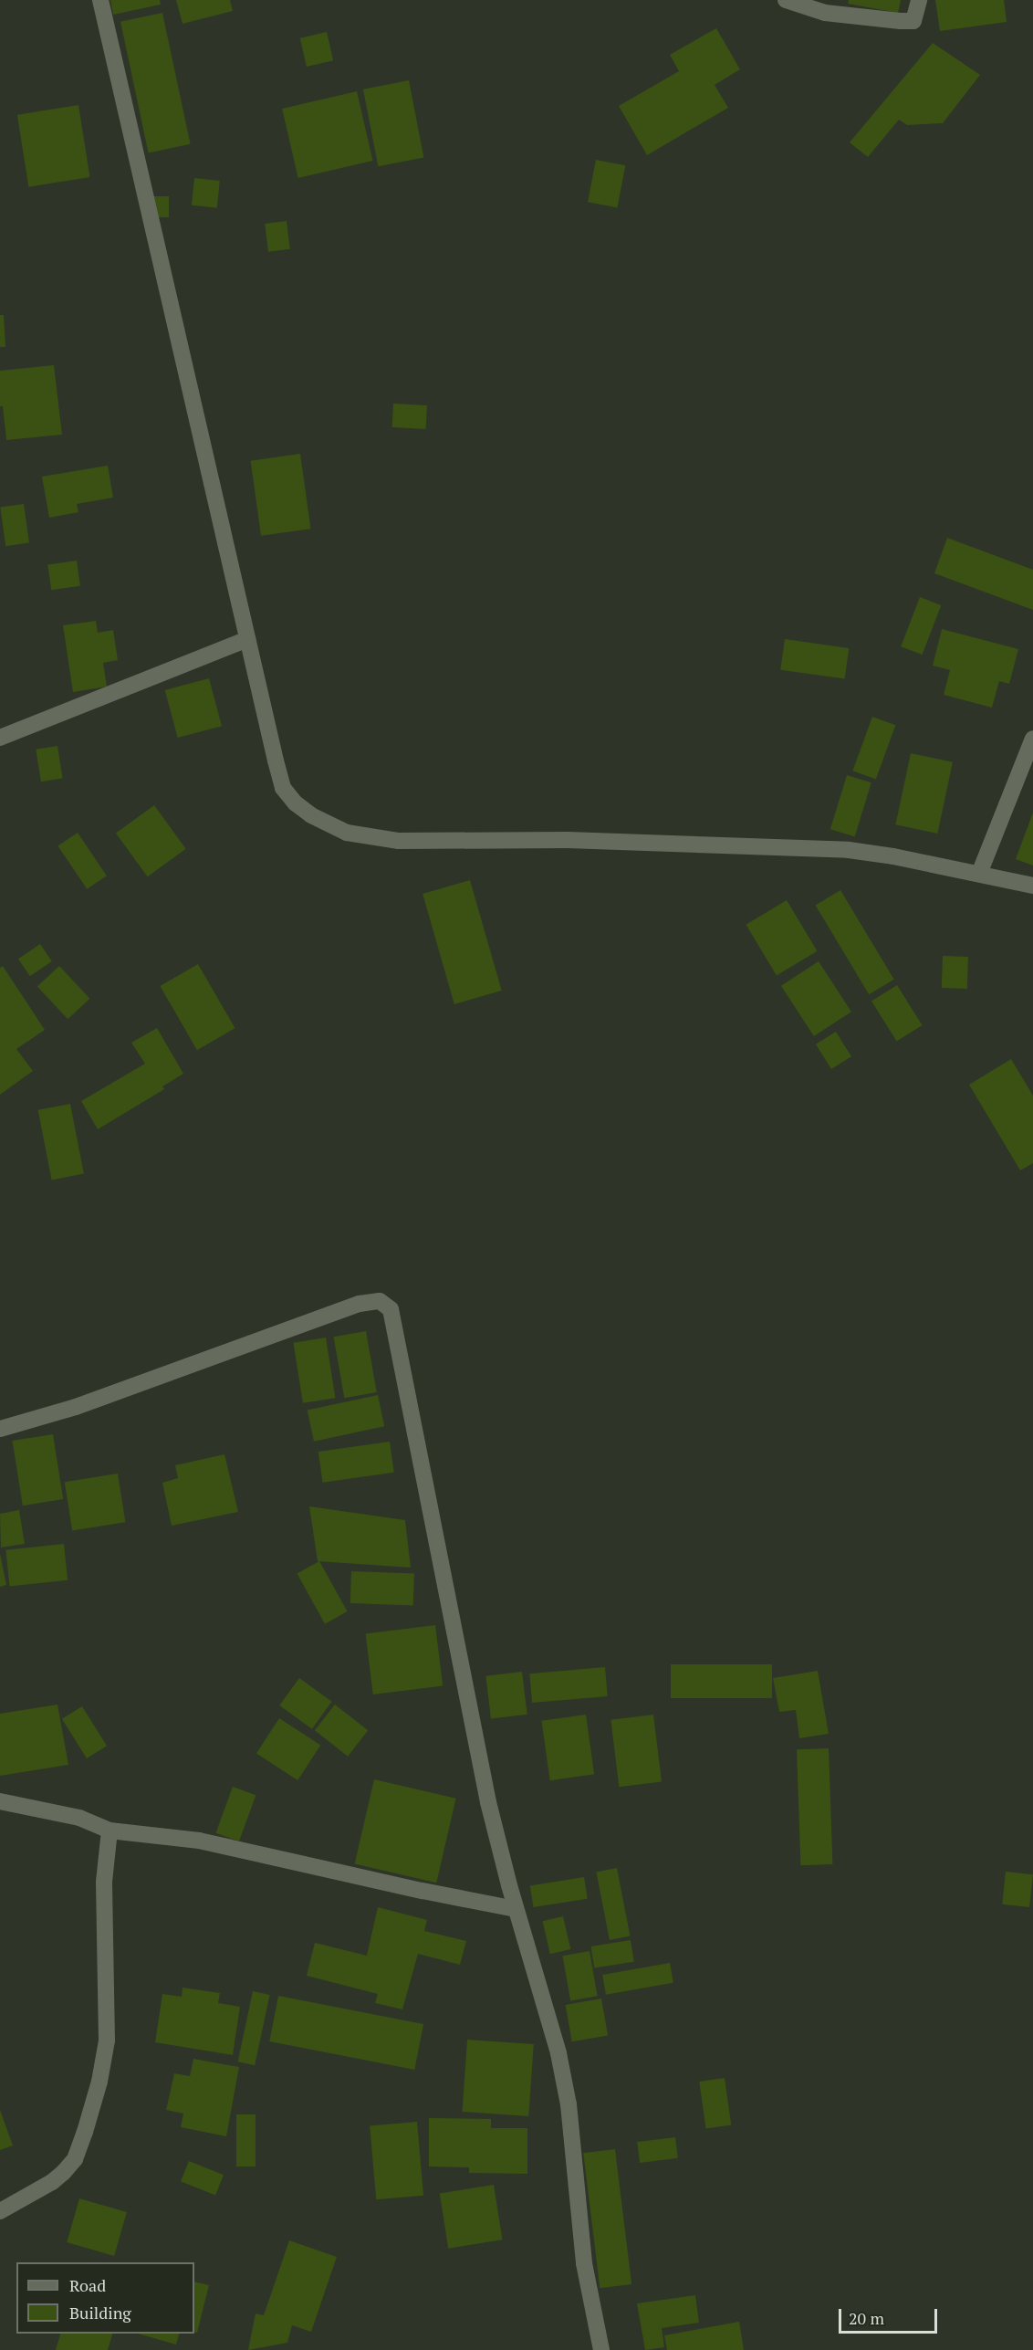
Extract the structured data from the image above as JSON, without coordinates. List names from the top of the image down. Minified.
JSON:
{"legend":["Road","Building"],"scale_bar":"20 m"}
